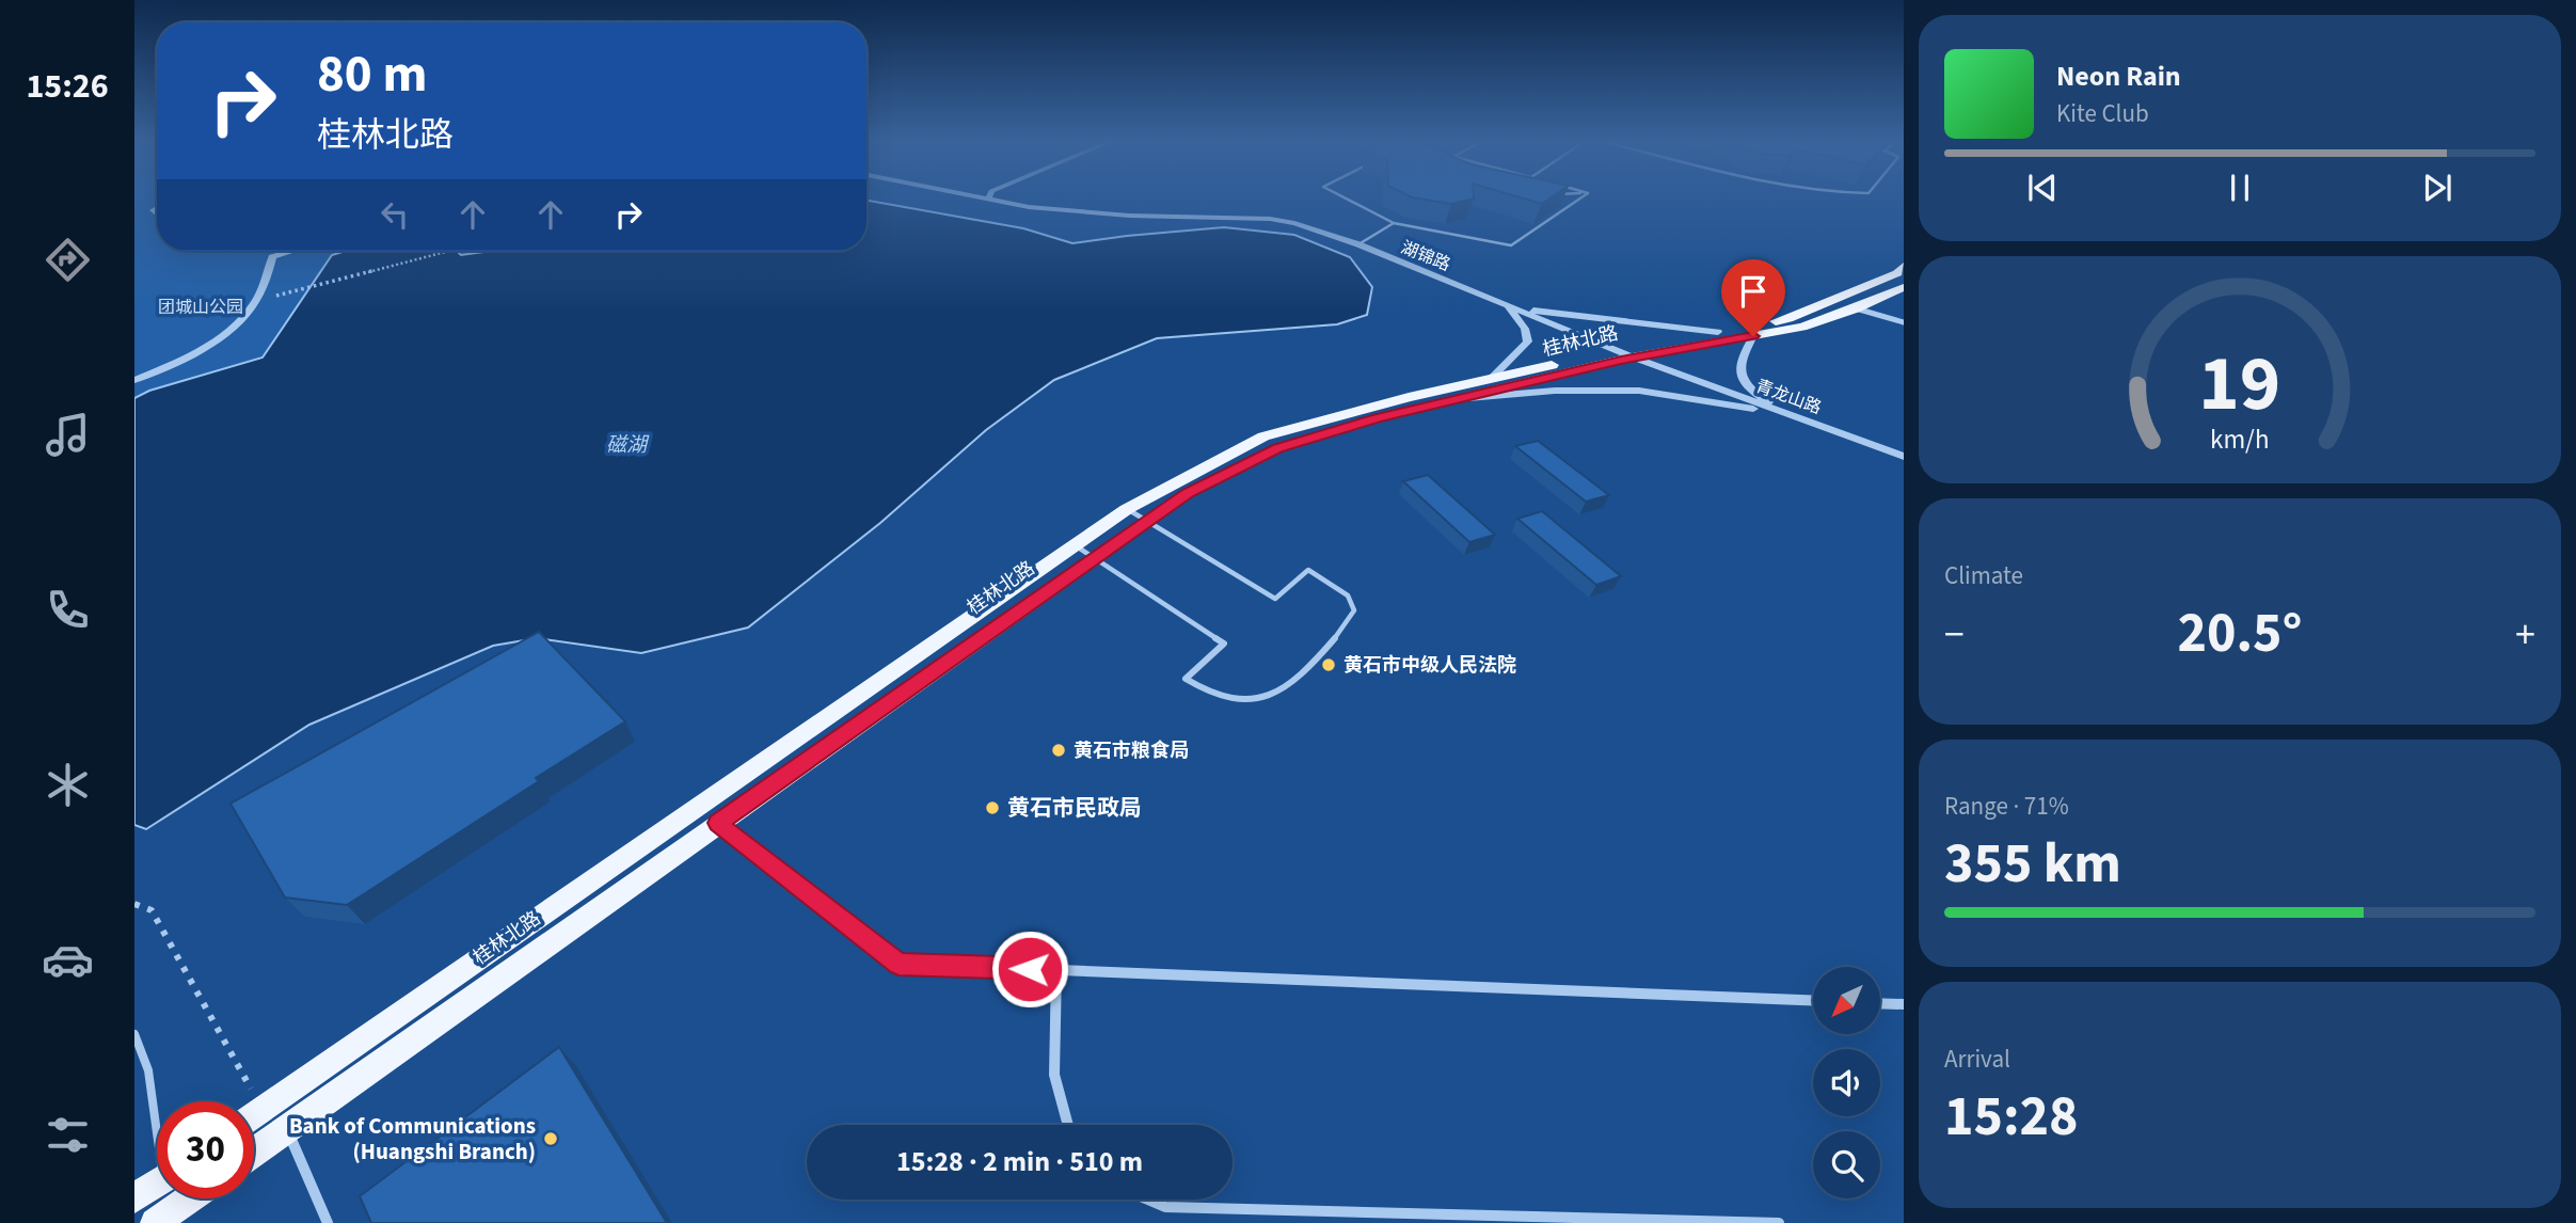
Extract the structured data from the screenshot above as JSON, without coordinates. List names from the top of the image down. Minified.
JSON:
{"streets":{"main road":["桂林北路"],"street":["湖锦路","青龙山路"]},"crossings":[["湖锦路","桂林北路"],["湖锦路","青龙山路"],["桂林北路","青龙山路"]],"water":["磁湖"],"parks":["团城山公园"],"places":["黄石市中级人民法院","黄石市粮食局","黄石市民政局","Bank of Communications (Huangshi Branch)"],"north":"bottom left","page":{"tabs":"15:26","turn":["80 m","桂林北路"],"song":["Neon Rain","Kite Club"],"tile":["Climate",["Range · 71%","355 km"],["Arrival","15:28"]],"heat":["−","20.5°","+"],"limit":"30","trip":"15:28 · 2 min · 510 m","gauge":["19","km/h"]}}
